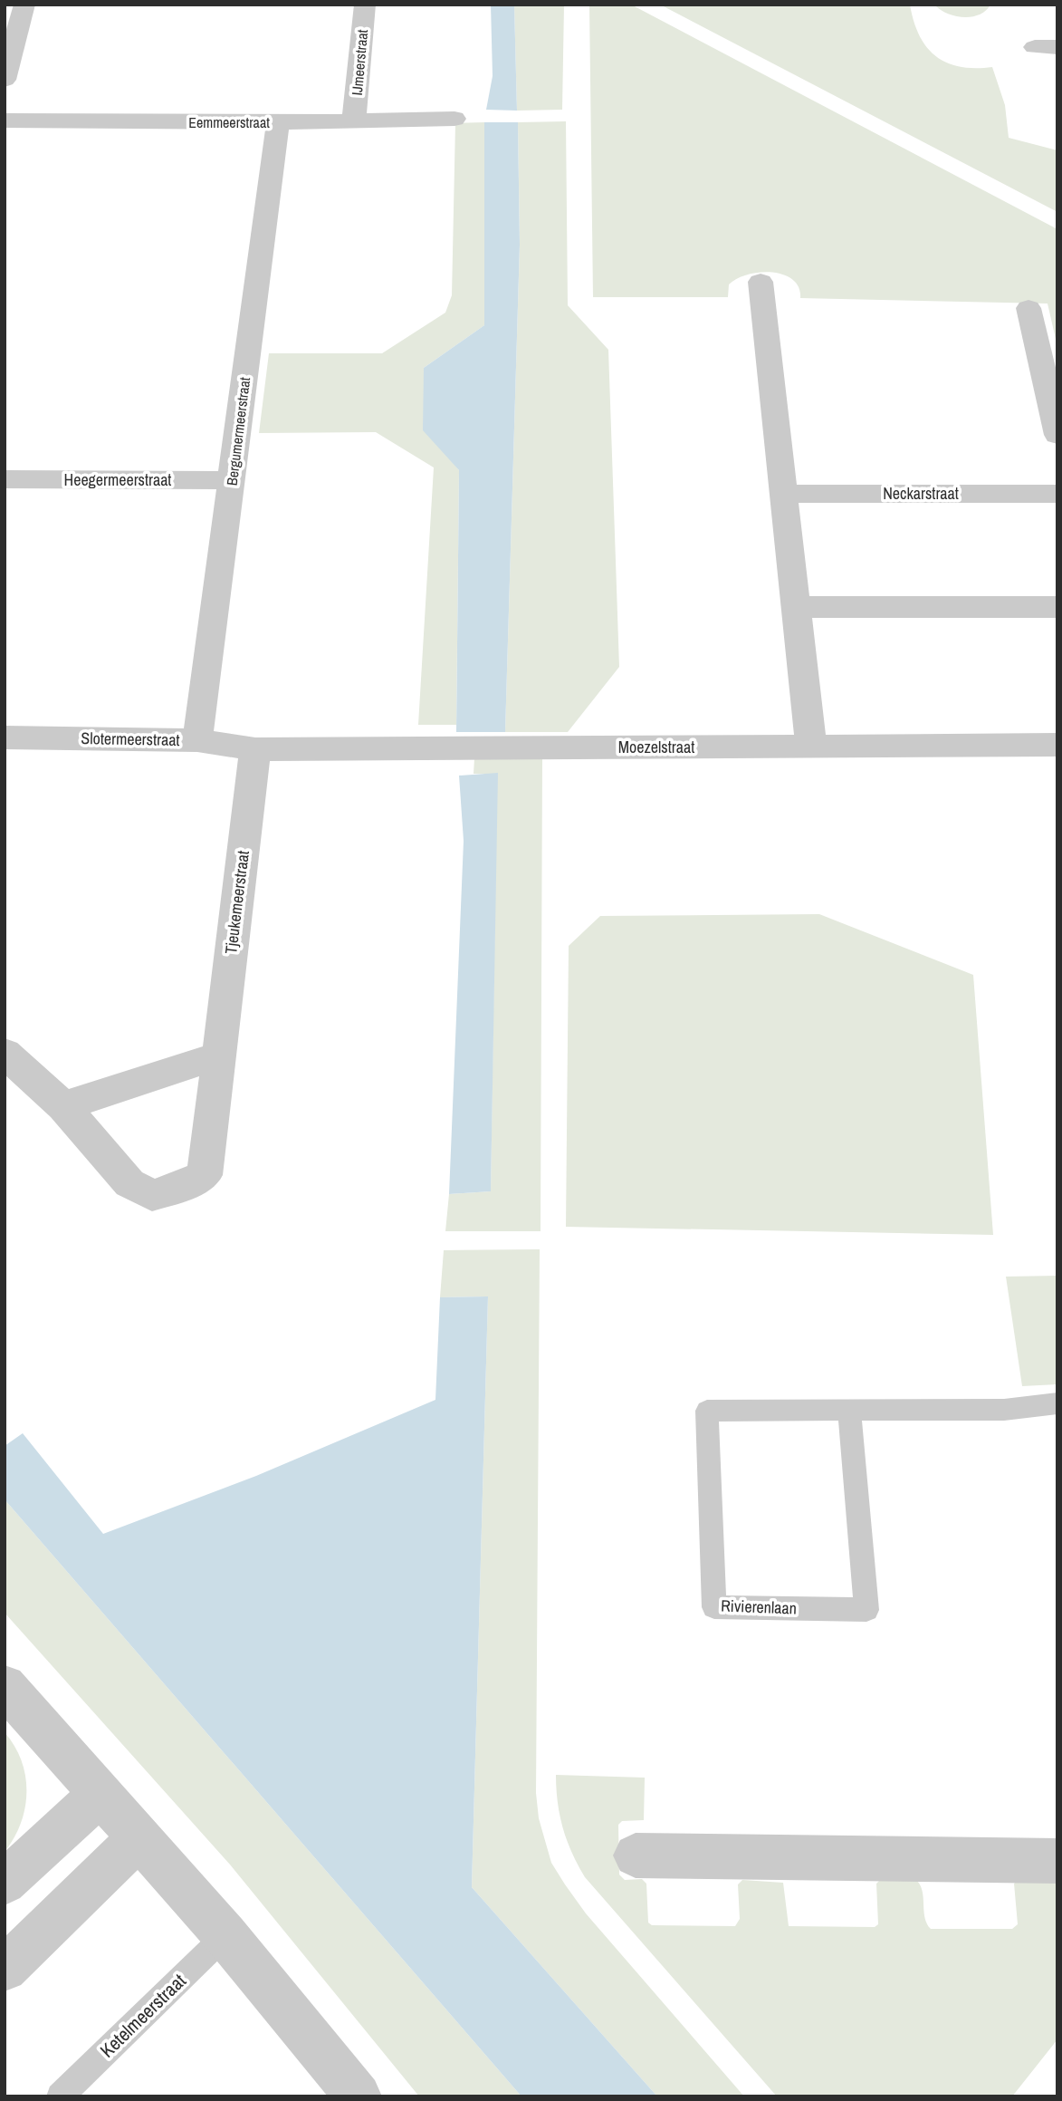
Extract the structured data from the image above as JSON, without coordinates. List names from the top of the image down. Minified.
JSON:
{"streets":{"street":["IJmeerstraat","Eemmeerstraat","Bergumermeerstraat","Heegermeerstraat","Neckarstraat","Slotermeerstraat","Moezelstraat","Tjeukemeerstraat"],"lane":["Rivierenlaan","Ketelmeerstraat"]},"crossings":[["IJmeerstraat","Eemmeerstraat"],["Eemmeerstraat","Bergumermeerstraat"],["Bergumermeerstraat","Heegermeerstraat"],["Bergumermeerstraat","Slotermeerstraat"],["Slotermeerstraat","Moezelstraat"],["Slotermeerstraat","Tjeukemeerstraat"],["Moezelstraat","Tjeukemeerstraat"]]}
